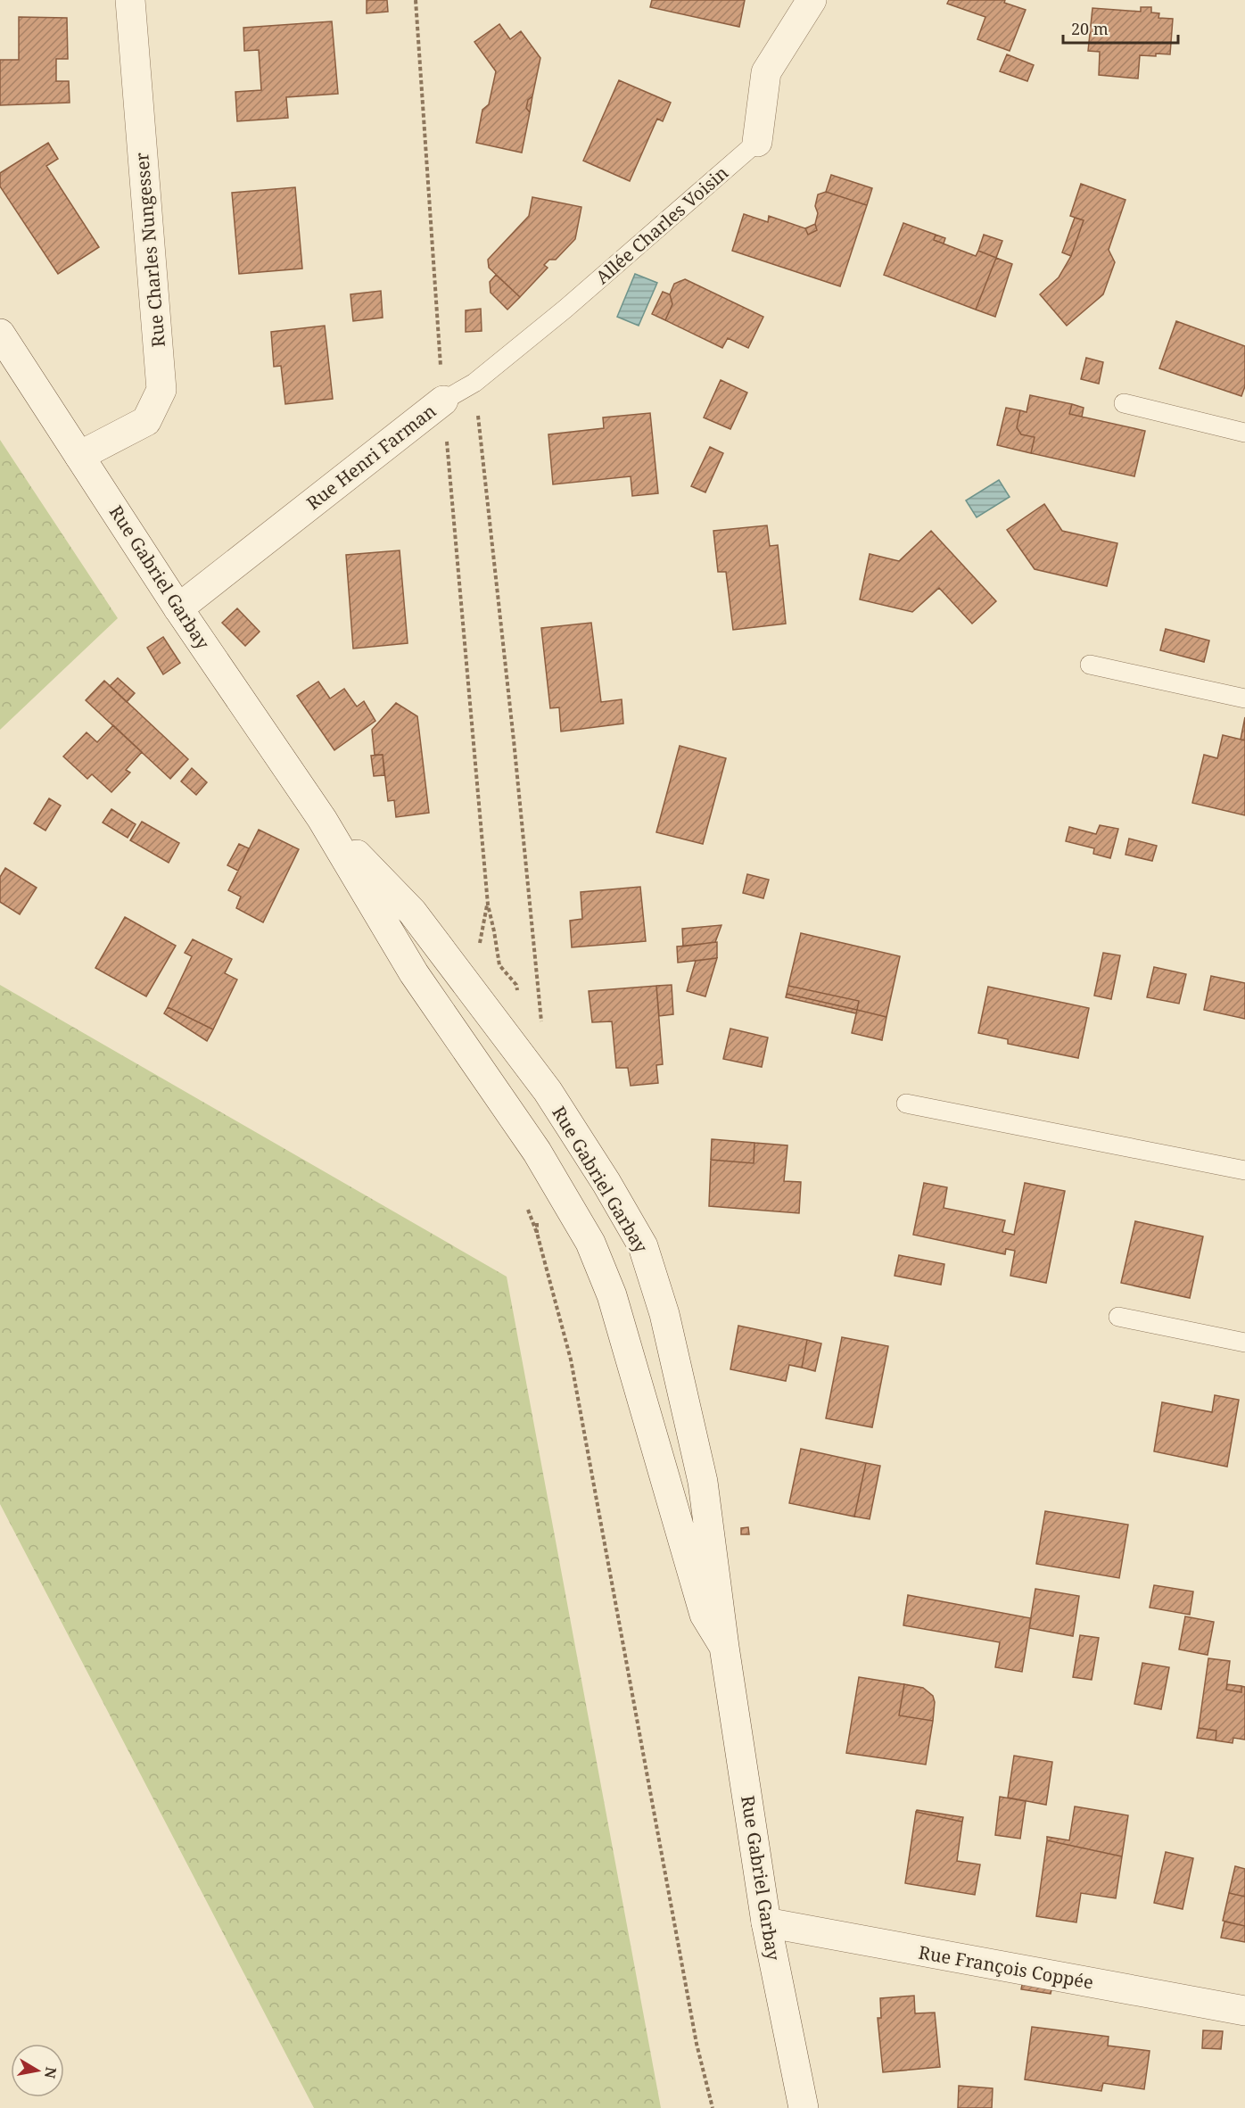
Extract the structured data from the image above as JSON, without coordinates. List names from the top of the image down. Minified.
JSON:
{"streets":{"street":["Rue Charles Nungesser","Rue Henri Farman","Rue Gabriel Garbay","Rue François Coppée"],"lane":["Allée Charles Voisin"]},"crossings":[["Allée Charles Voisin","Rue Henri Farman"],["Rue Charles Nungesser","Rue Gabriel Garbay"],["Rue Henri Farman","Rue Gabriel Garbay"],["Rue Gabriel Garbay","Rue François Coppée"]],"scale_bar":"20 m","north":"right"}
